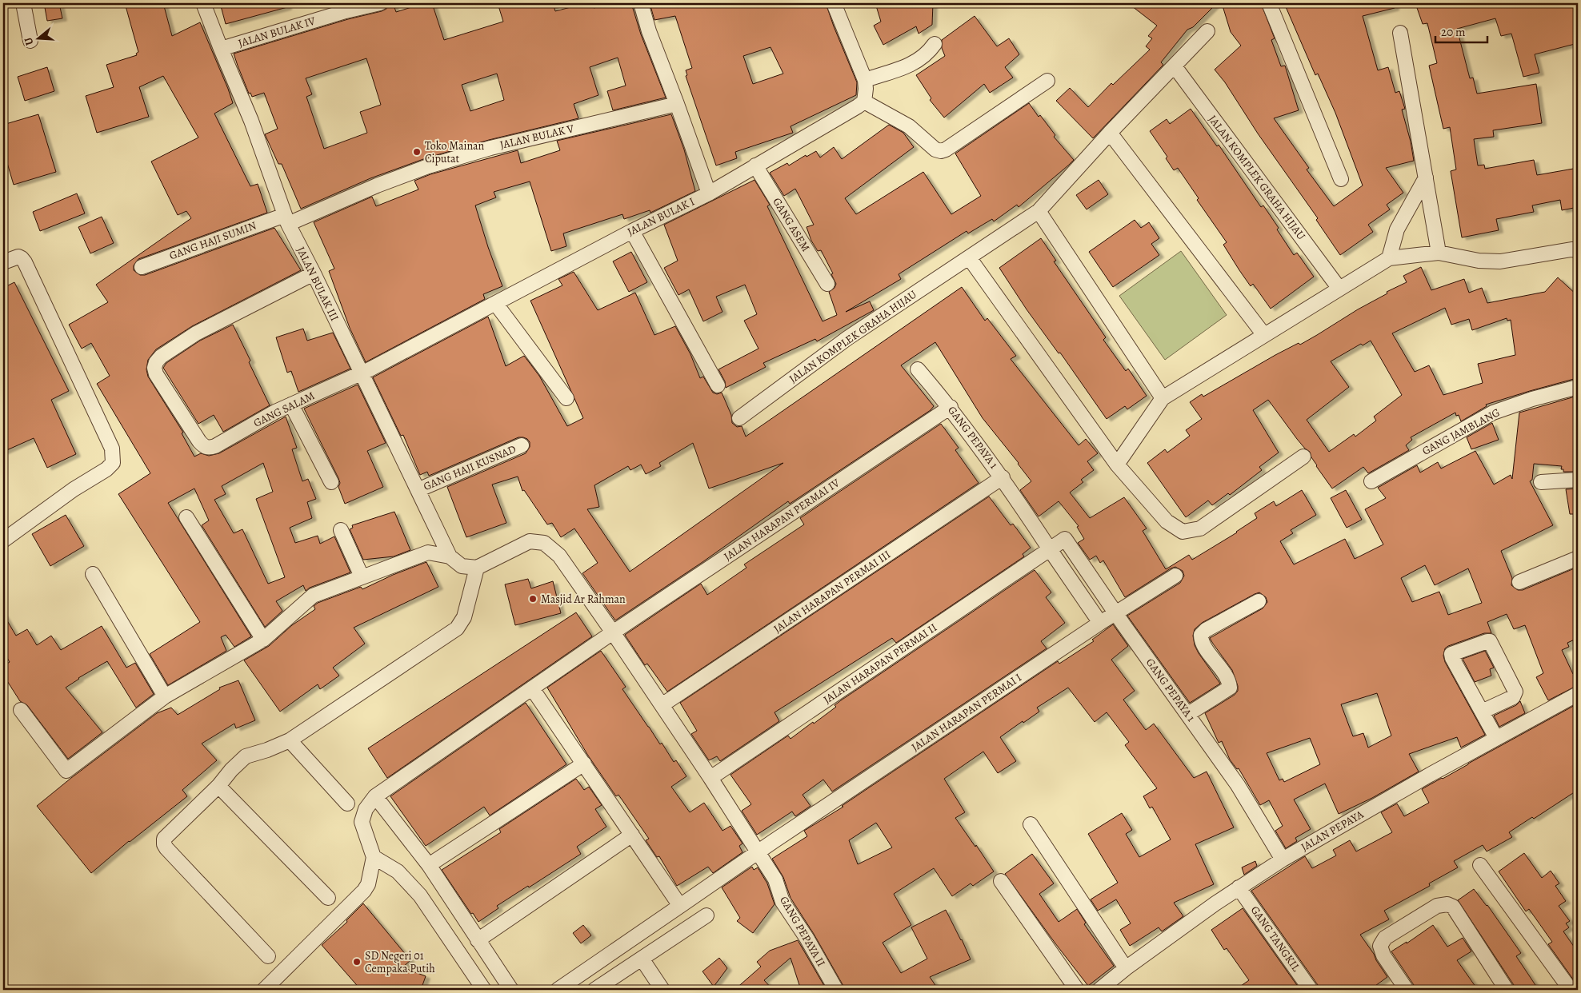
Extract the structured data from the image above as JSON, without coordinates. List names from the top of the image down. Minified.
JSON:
{"streets":{"street":["JALAN BULAK IV","JALAN BULAK V","JALAN KOMPLEK GRAHA HIJAU","JALAN BULAK I","GANG ASEM","GANG HAJI SUMIN","JALAN BULAK III","GANG SALAM","GANG JAMBLANG","GANG PEPAYA 1","GANG HAJI KUSNAD","JALAN HARAPAN PERMAI IV","JALAN HARAPAN PERMAI III","JALAN HARAPAN PERMAI II","JALAN HARAPAN PERMAI I","JALAN PEPAYA","GANG PEPAYA II","GANG TANGKIL"]},"crossings":[["JALAN BULAK IV","JALAN BULAK III"],["JALAN BULAK V","GANG HAJI SUMIN"],["JALAN BULAK V","JALAN BULAK III"],["JALAN BULAK I","GANG ASEM"],["JALAN BULAK I","JALAN BULAK III"],["JALAN BULAK I","GANG SALAM"],["GANG HAJI SUMIN","JALAN BULAK III"],["JALAN BULAK III","GANG SALAM"],["JALAN BULAK III","GANG HAJI KUSNAD"],["GANG PEPAYA 1","JALAN HARAPAN PERMAI IV"],["GANG PEPAYA 1","JALAN HARAPAN PERMAI III"],["GANG PEPAYA 1","JALAN HARAPAN PERMAI II"],["GANG PEPAYA 1","JALAN HARAPAN PERMAI I"],["GANG PEPAYA 1","JALAN PEPAYA"],["JALAN HARAPAN PERMAI IV","GANG PEPAYA II"],["JALAN HARAPAN PERMAI III","GANG PEPAYA II"],["JALAN HARAPAN PERMAI II","GANG PEPAYA II"],["JALAN HARAPAN PERMAI I","GANG PEPAYA II"],["JALAN PEPAYA","GANG TANGKIL"]],"places":["Toko Mainan Ciputat","Masjid Ar Rahman","SD Negeri 01 Cempaka Putih"],"scale_bar":"20 m","north":"left"}
